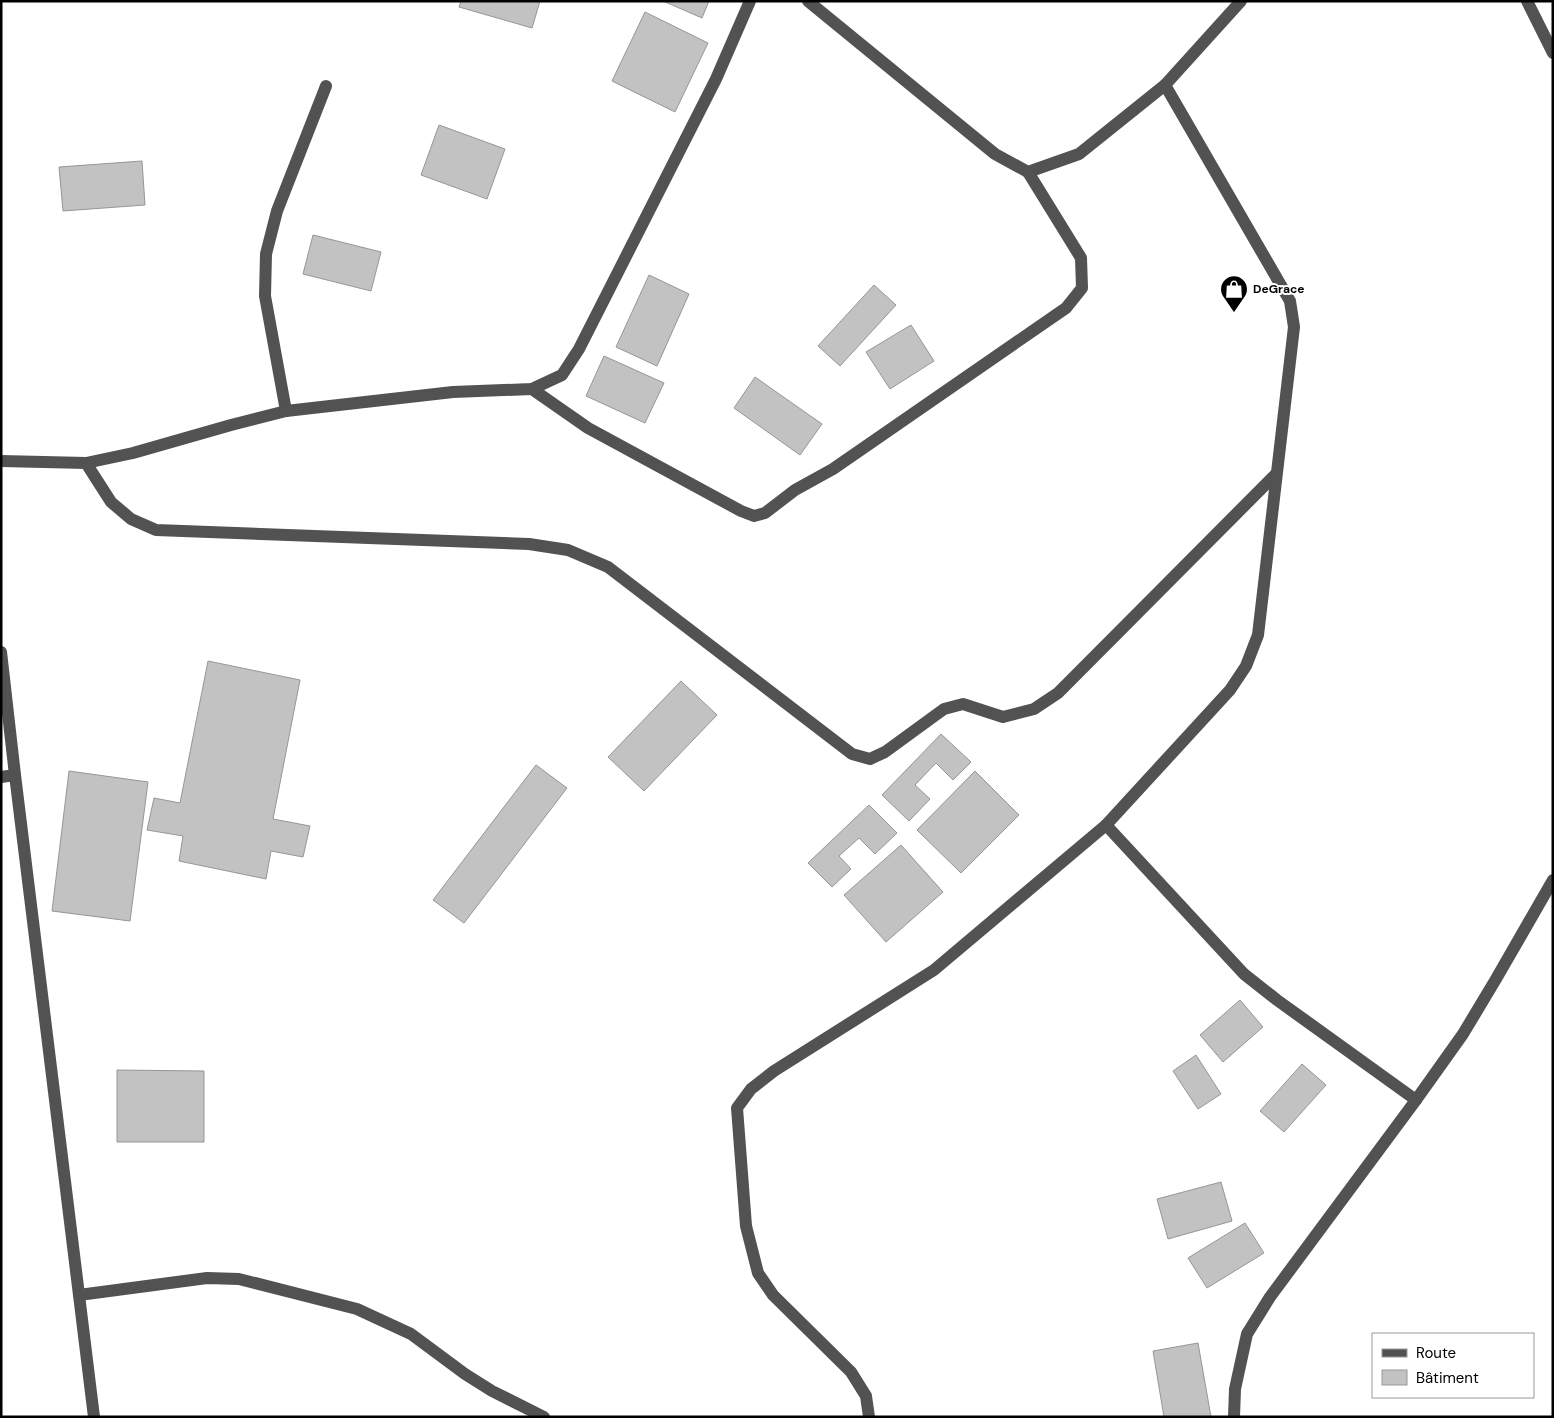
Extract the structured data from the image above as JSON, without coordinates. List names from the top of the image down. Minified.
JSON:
{"places":{"shop":["DeGrace"]},"legend":["Route","Bâtiment"]}
